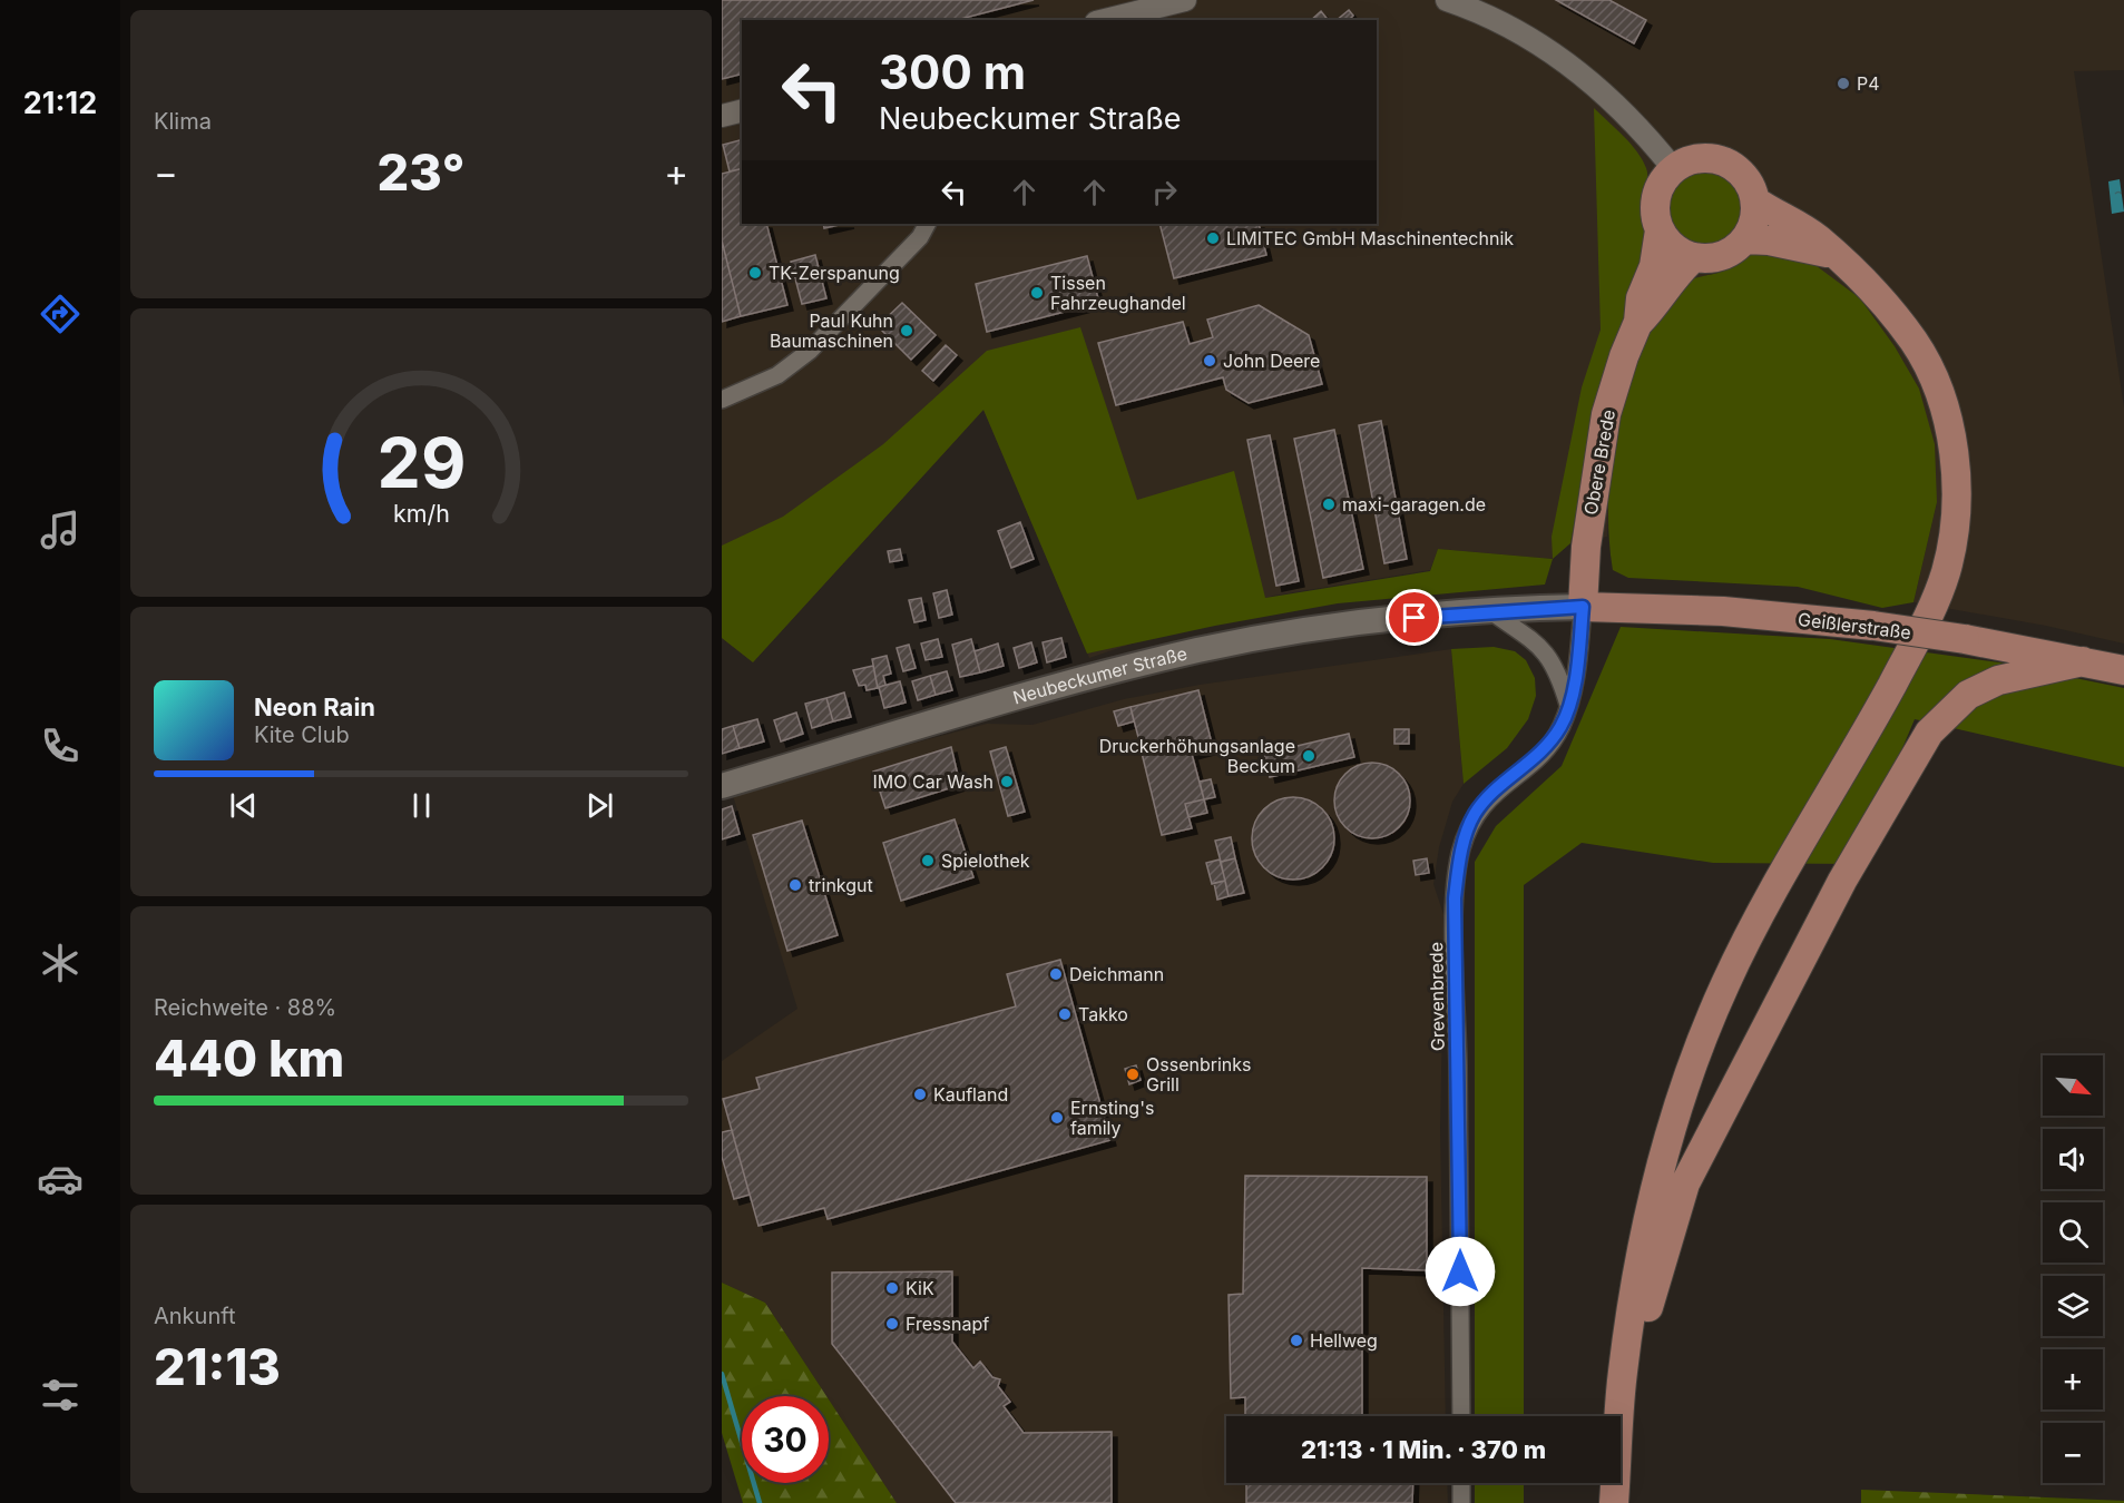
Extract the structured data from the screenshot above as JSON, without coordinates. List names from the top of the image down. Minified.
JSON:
{"streets":{"main road":["Obere Brede","Geißlerstraße","Neubeckumer Straße"],"street":["Grevenbrede"]},"crossings":[["Obere Brede","Geißlerstraße"],["Obere Brede","Neubeckumer Straße"],["Obere Brede","Grevenbrede"],["Geißlerstraße","Neubeckumer Straße"],["Geißlerstraße","Grevenbrede"],["Neubeckumer Straße","Grevenbrede"]],"places":["P4","LIMITEC GmbH Maschinentechnik","TK-Zerspanung","Tissen Fahrzeughandel","Paul Kuhn Baumaschinen","John Deere","maxi-garagen.de","Druckerhöhungsanlage Beckum","IMO Car Wash","Spielothek","trinkgut","Deichmann","Takko","Ossenbrinks Grill","Kaufland","Ernsting's family","KiK","Fressnapf","Hellweg"],"north":"bottom right","page":{"tabs":"21:12","tile":["Klima",["Reichweite · 88%","440 km"],["Ankunft","21:13"]],"turn":["300 m","Neubeckumer Straße"],"heat":["−","23°","+"],"song":["Neon Rain","Kite Club"],"map_buttons":["+","−"],"limit":"30","trip":"21:13 · 1 Min. · 370 m","gauge":["29","km/h"]}}
